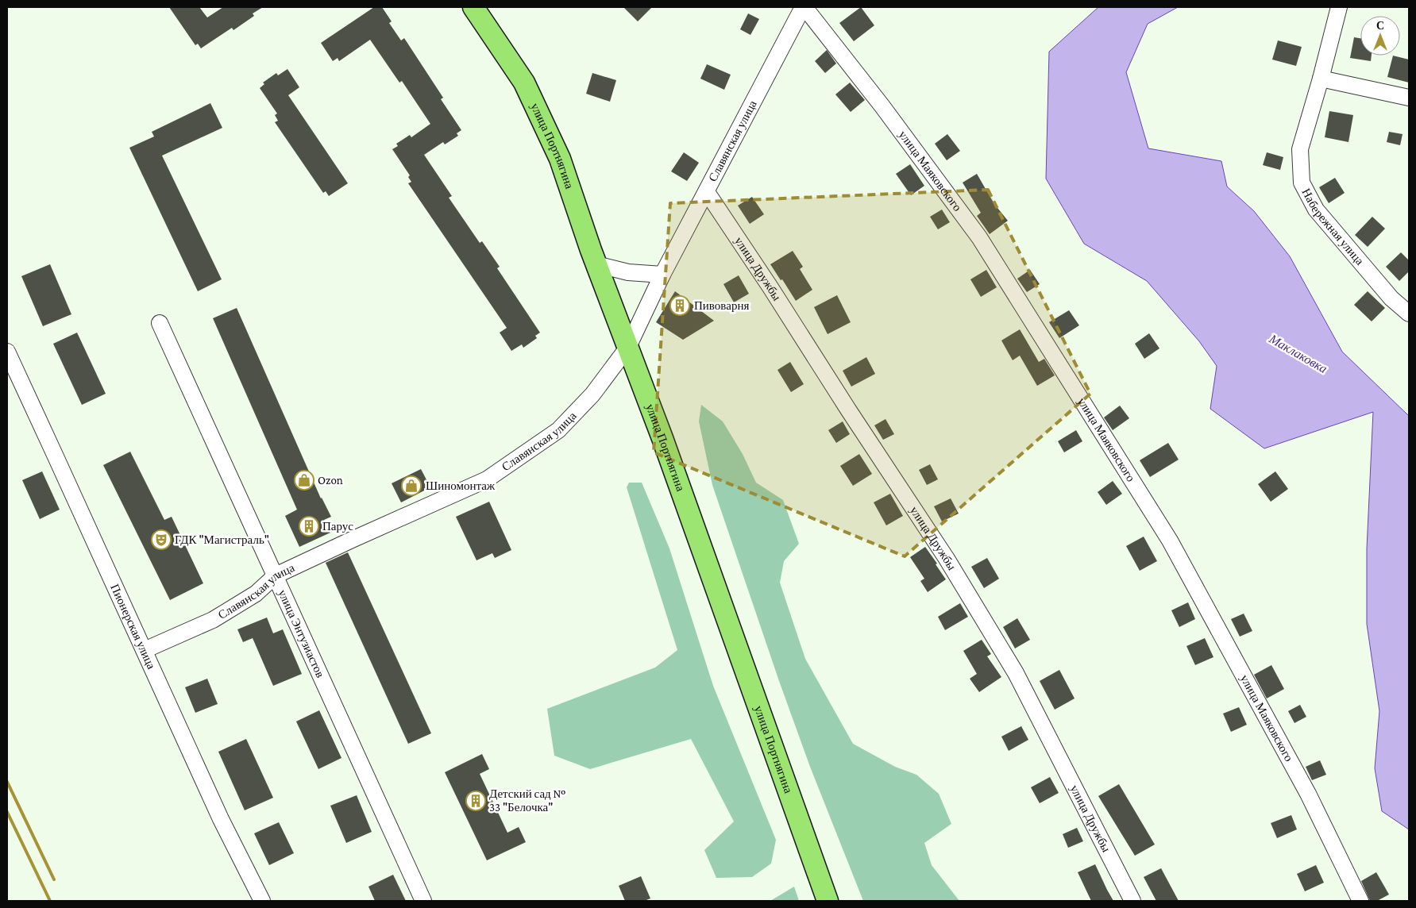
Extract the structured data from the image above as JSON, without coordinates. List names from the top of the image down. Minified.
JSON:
{"streets":{"main road":["улица Портнягина"],"street":["Славянская улица","улица Маяковского","Набережная улица","улица Дружбы","Пионерская улица","улица Энтузиастов"]},"crossings":[["Славянская улица","улица Портнягина"],["Славянская улица","улица Маяковского"],["Славянская улица","улица Дружбы"],["Славянская улица","Пионерская улица"],["Славянская улица","улица Энтузиастов"]],"water":["Маклаковка"],"places":{"building":["Пивоварня","Парус","Детский сад № 33 \"Белочка\""],"shop":["Ozon","Шиномонтаж"],"theatre":["ГДК \"Магистраль\""]},"north":"top"}
